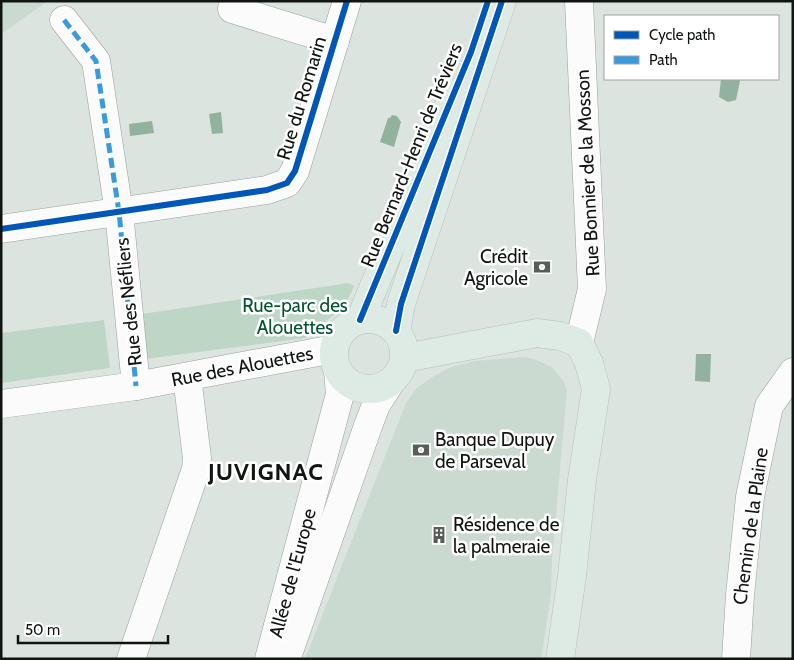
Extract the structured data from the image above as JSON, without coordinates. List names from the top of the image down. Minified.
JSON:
{"streets":{"main road":["Rue Bernard-Henri de Tréviers"],"street":["Rue du Romarin","Rue Bonnier de la Mosson","Rue des Néfliers","Rue des Alouettes","Chemin de la Plaine","Allée de l'Europe"]},"crossings":[["Rue du Romarin","Rue des Néfliers"],["Rue Bernard-Henri de Tréviers","Rue des Alouettes"],["Rue Bernard-Henri de Tréviers","Allée de l'Europe"],["Rue des Néfliers","Rue des Alouettes"],["Rue des Alouettes","Allée de l'Europe"]],"districts":["JUVIGNAC"],"parks":["Rue-parc des Alouettes"],"places":{"bank":["Crédit Agricole","Banque Dupuy de Parseval"],"building":["Résidence de la palmeraie"]},"legend":["Cycle path","Path"],"scale_bar":"50 m"}
